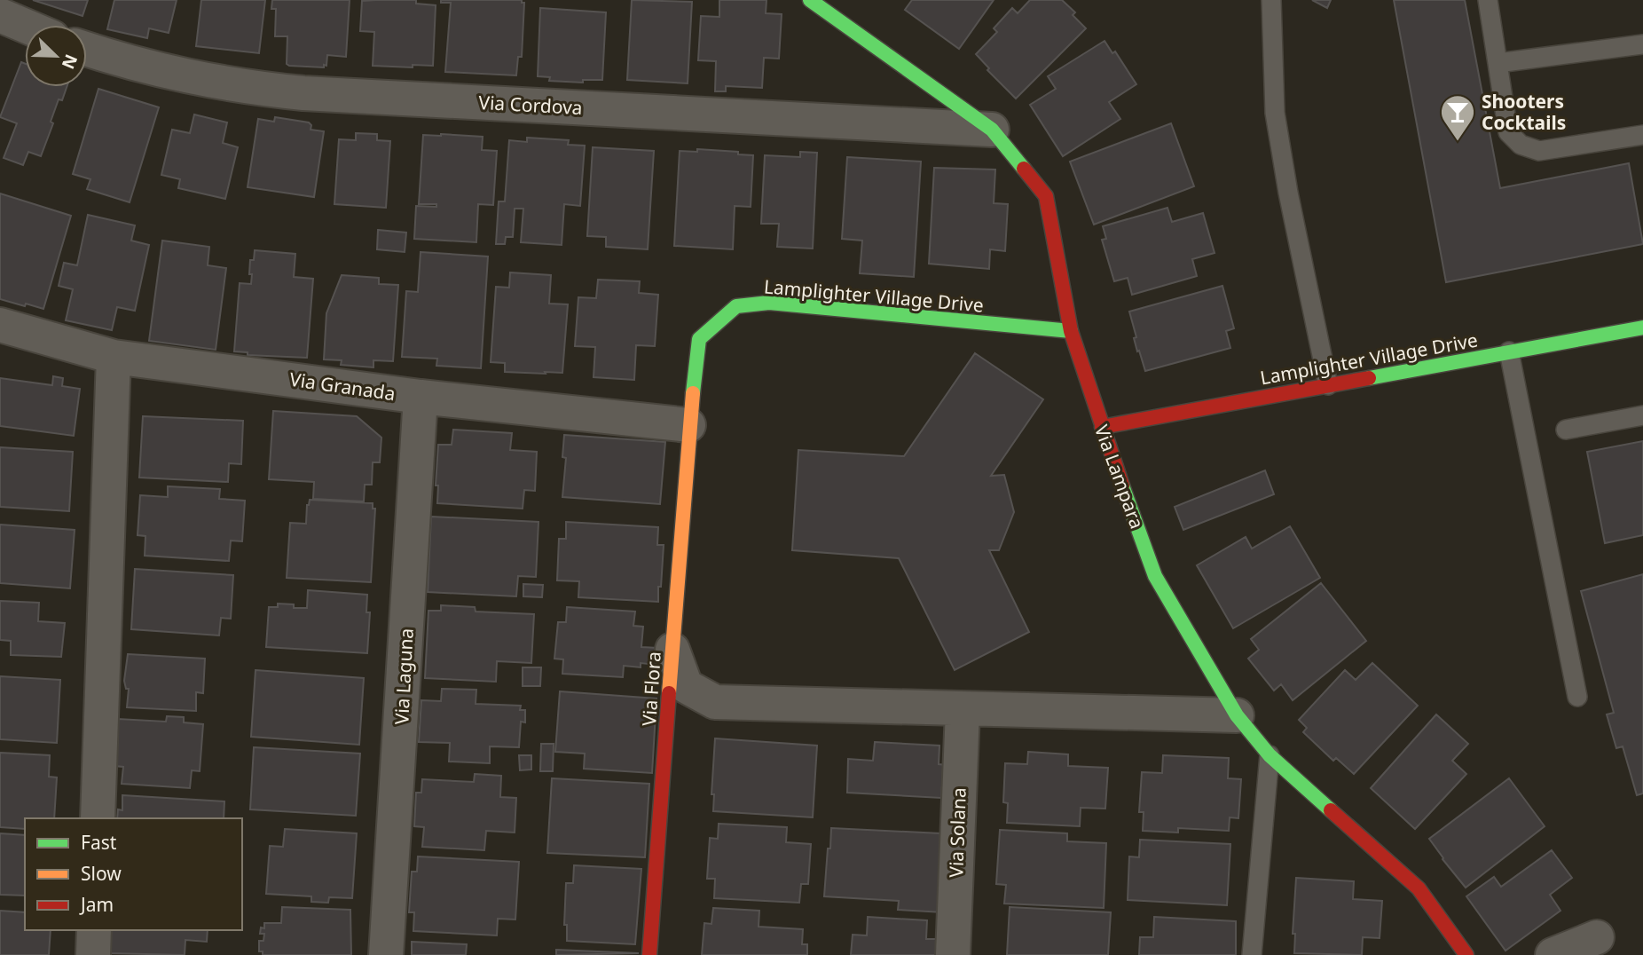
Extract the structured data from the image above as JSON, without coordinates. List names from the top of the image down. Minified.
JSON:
{"streets":{"street":["Via Cordova","Lamplighter Village Drive","Via Granada","Via Lampara","Via Laguna","Via Flora","Via Solana"]},"crossings":[["Via Cordova","Via Lampara"],["Lamplighter Village Drive","Via Granada"],["Lamplighter Village Drive","Via Lampara"],["Lamplighter Village Drive","Via Flora"],["Via Granada","Via Laguna"],["Via Granada","Via Flora"]],"places":{"bar":["Shooters Cocktails"]},"legend":["Fast","Slow","Jam"],"north":"bottom right"}
